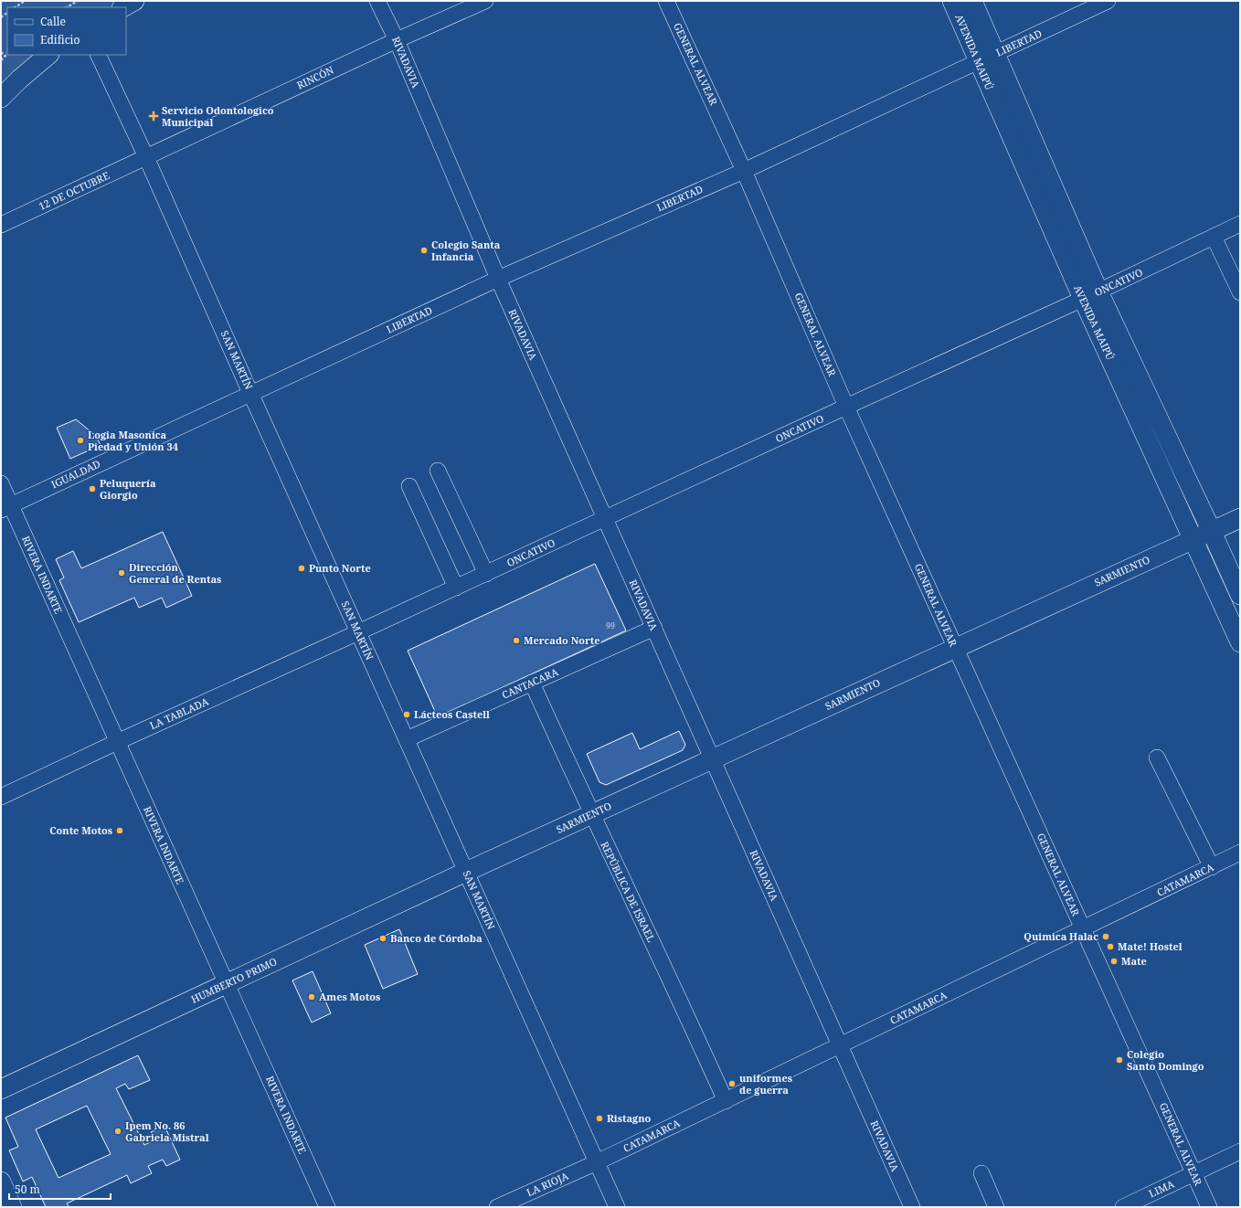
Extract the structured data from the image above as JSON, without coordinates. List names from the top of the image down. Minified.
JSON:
{"streets":{"main road":["AVENIDA MAIPÚ","SARMIENTO","HUMBERTO PRIMO"],"street":["LIBERTAD","RIVADAVIA","GENERAL ALVEAR","RINCÓN","12 DE OCTUBRE","ONCATIVO","SAN MARTÍN","IGUALDAD","RIVERA INDARTE","CANTACARA","LA TABLADA","CATAMARCA","REPÚBLICA DE ISRAEL","LA RIOJA","LIMA"]},"crossings":[["LIBERTAD","AVENIDA MAIPÚ"],["LIBERTAD","RIVADAVIA"],["LIBERTAD","GENERAL ALVEAR"],["LIBERTAD","SAN MARTÍN"],["LIBERTAD","IGUALDAD"],["AVENIDA MAIPÚ","ONCATIVO"],["AVENIDA MAIPÚ","SARMIENTO"],["RIVADAVIA","RINCÓN"],["RIVADAVIA","ONCATIVO"],["RIVADAVIA","SARMIENTO"],["RIVADAVIA","CANTACARA"],["RIVADAVIA","CATAMARCA"],["GENERAL ALVEAR","ONCATIVO"],["GENERAL ALVEAR","SARMIENTO"],["GENERAL ALVEAR","CATAMARCA"],["GENERAL ALVEAR","LIMA"],["RINCÓN","12 DE OCTUBRE"],["RINCÓN","SAN MARTÍN"],["12 DE OCTUBRE","SAN MARTÍN"],["ONCATIVO","SAN MARTÍN"],["ONCATIVO","LA TABLADA"],["SAN MARTÍN","IGUALDAD"],["SAN MARTÍN","SARMIENTO"],["SAN MARTÍN","CANTACARA"],["SAN MARTÍN","LA TABLADA"],["SAN MARTÍN","CATAMARCA"],["SAN MARTÍN","HUMBERTO PRIMO"],["SAN MARTÍN","LA RIOJA"],["IGUALDAD","RIVERA INDARTE"],["SARMIENTO","REPÚBLICA DE ISRAEL"],["SARMIENTO","HUMBERTO PRIMO"],["RIVERA INDARTE","LA TABLADA"],["RIVERA INDARTE","HUMBERTO PRIMO"],["CANTACARA","REPÚBLICA DE ISRAEL"],["CATAMARCA","REPÚBLICA DE ISRAEL"],["CATAMARCA","LA RIOJA"]],"places":{"health":["Servicio Odontologico Municipal"],"other":["Colegio Santa Infancia","Logia Masonica Piedad y Unión 34","Peluquería Giorgio","Punto Norte","Dirección General de Rentas","Mercado Norte","Lácteos Castell","Conte Motos","Quimica Halac","Banco de Córdoba","Mate! Hostel","Mate","Ames Motos","Colegio Santo Domingo","uniformes de guerra","Ristagno","Ipem No. 86 Gabriela Mistral"]},"house_numbers":["99"],"legend":["Calle","Edificio"],"scale_bar":"50 m"}
